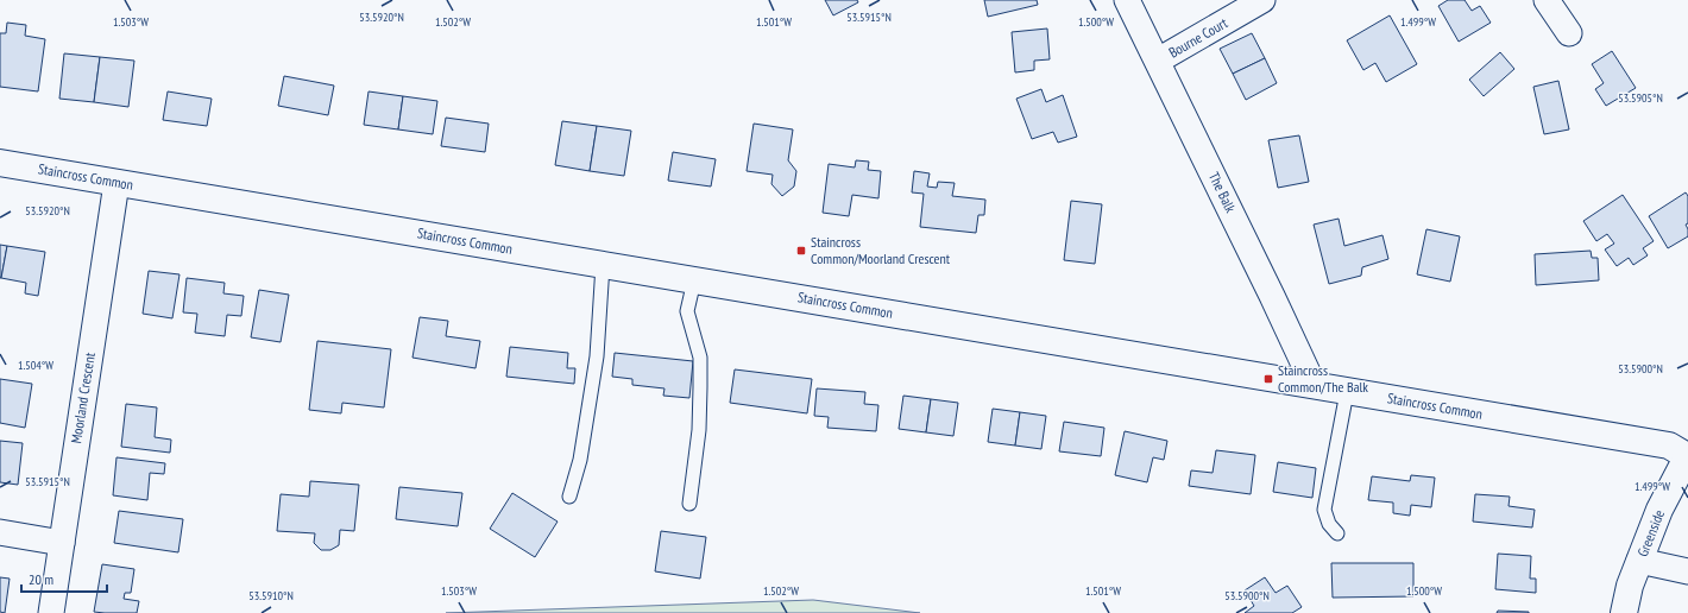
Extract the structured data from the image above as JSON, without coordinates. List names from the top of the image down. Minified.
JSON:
{"streets":{"street":["Bourne Court","Staincross Common","The Balk","Moorland Crescent","Greenside"]},"crossings":[["Bourne Court","The Balk"],["Staincross Common","The Balk"],["Staincross Common","Moorland Crescent"],["Staincross Common","Greenside"]],"places":{"transit":["Staincross Common/Moorland Crescent","Staincross Common/The Balk"]},"scale_bar":"20 m","coordinates":["53.5920°N","53.5915°N","1.503°W","1.502°W","1.501°W","1.500°W","1.499°W","53.5905°N","1.504°W","53.5900°N","53.5910°N"]}
